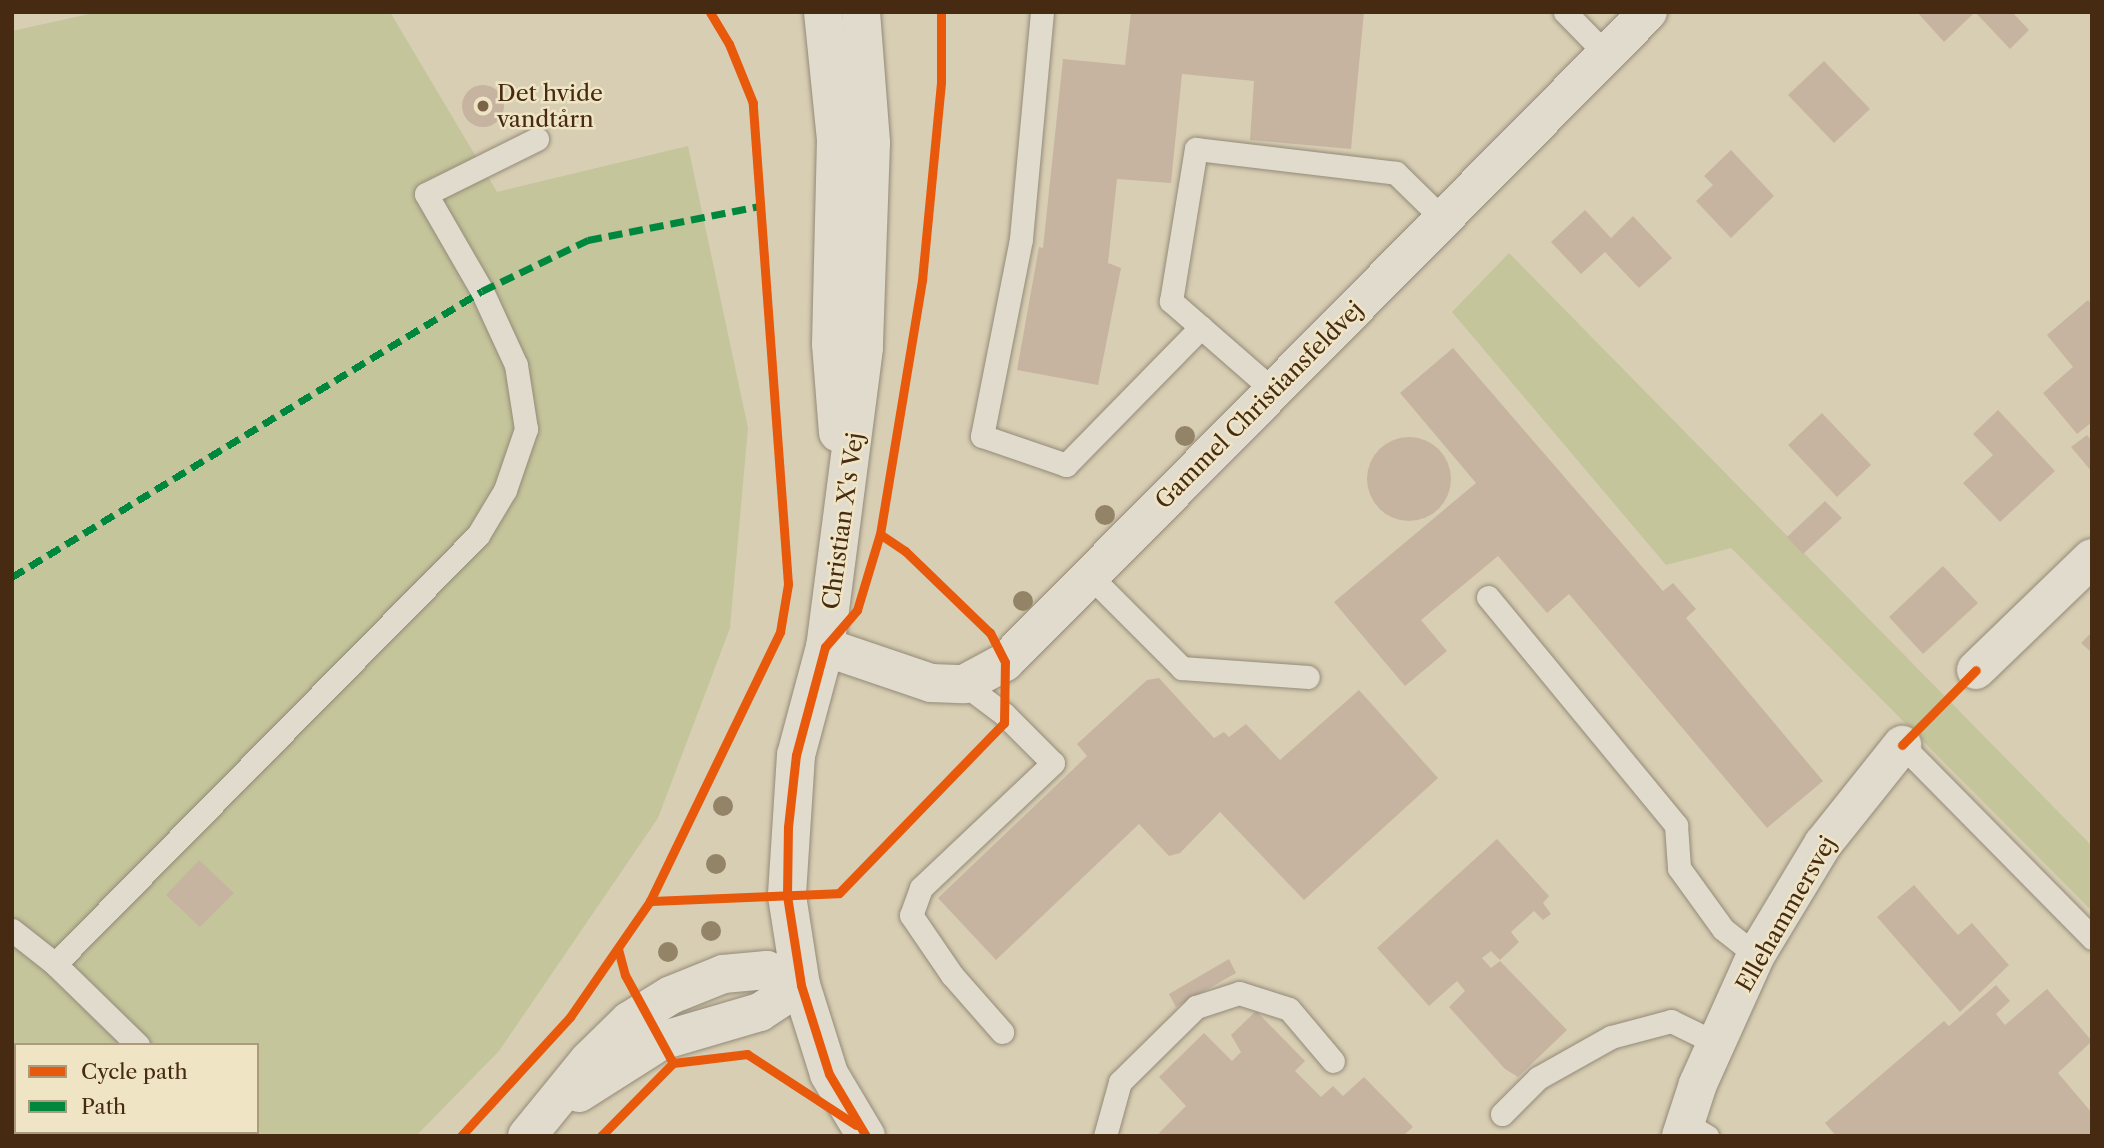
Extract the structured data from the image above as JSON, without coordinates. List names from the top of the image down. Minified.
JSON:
{"streets":{"street":["Gammel Christiansfeldvej","Christian X's Vej","Ellehammersvej"]},"places":["Det hvide vandtårn"],"legend":["Cycle path","Path"]}
